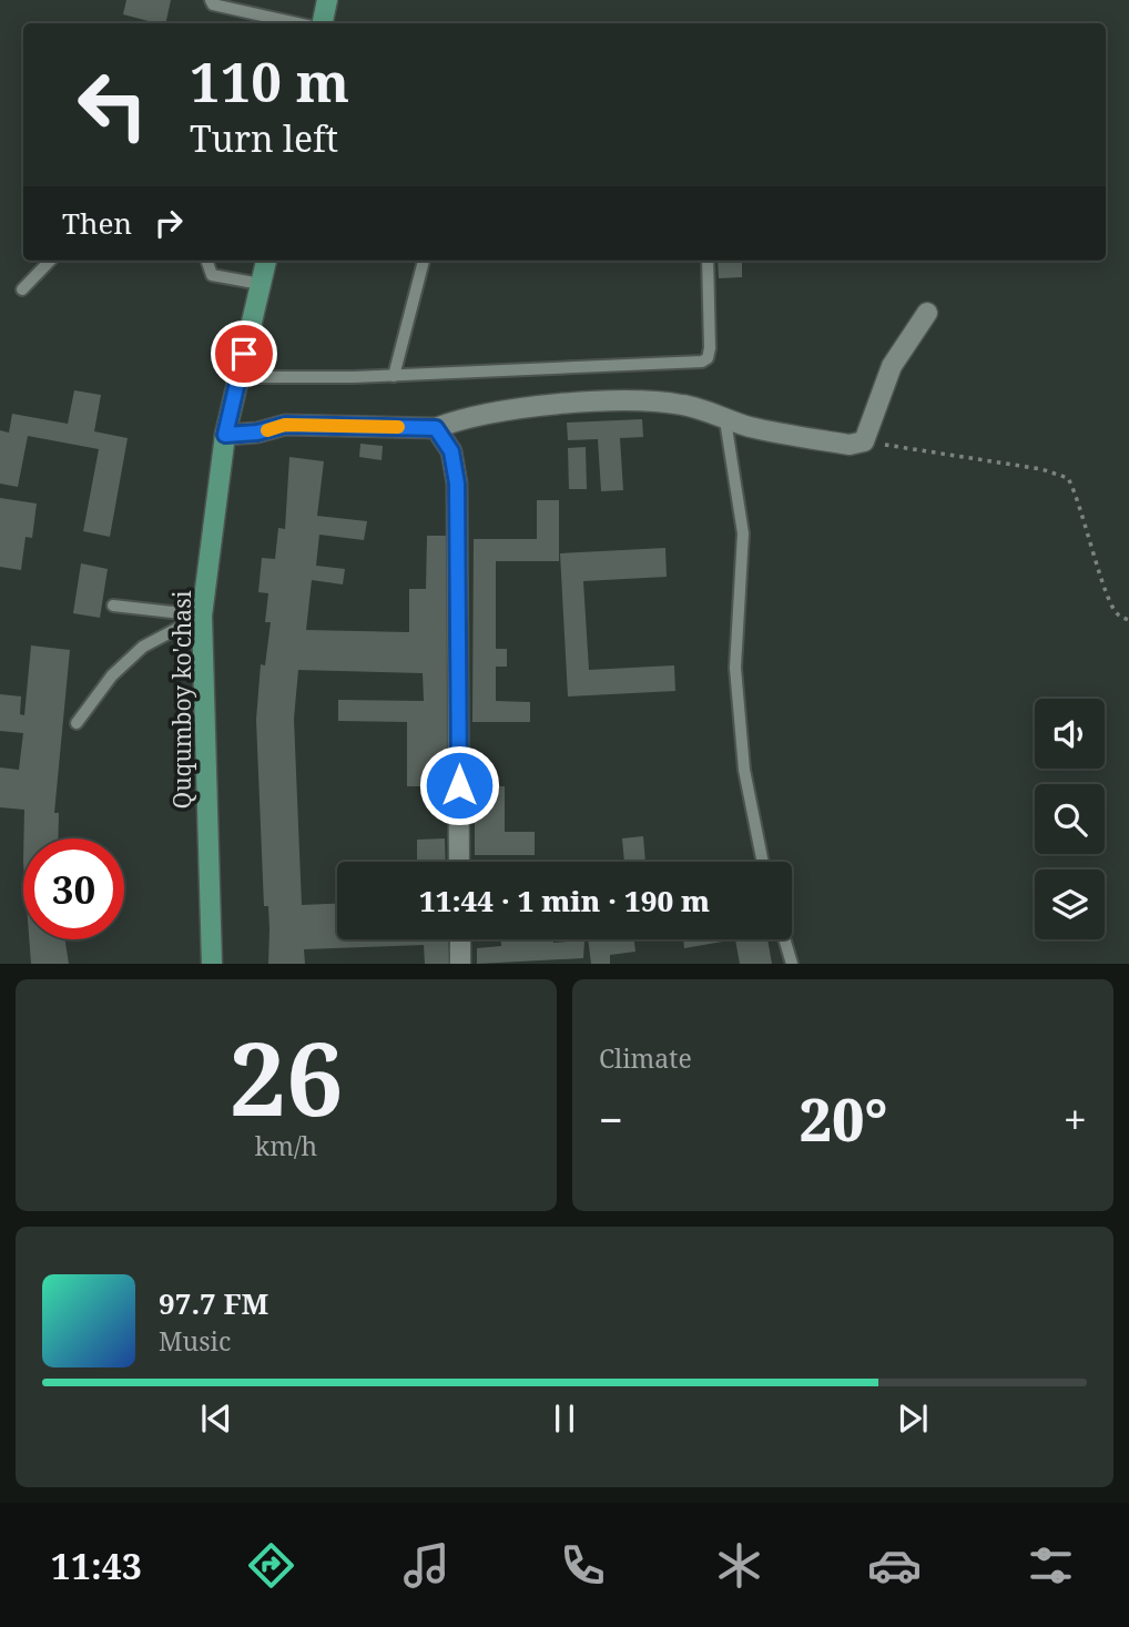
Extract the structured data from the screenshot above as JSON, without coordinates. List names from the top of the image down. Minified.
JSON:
{"streets":{"main road":["Ququmboy ko'chasi"]},"page":{"turn":["110 m","Turn left"],"then":"Then","limit":"30","trip":"11:44 · 1 min · 190 m","tile":[["26","km/h"],"Climate"],"heat":["−","20°","+"],"song":["97.7 FM","Music"],"tabs":"11:43"}}
